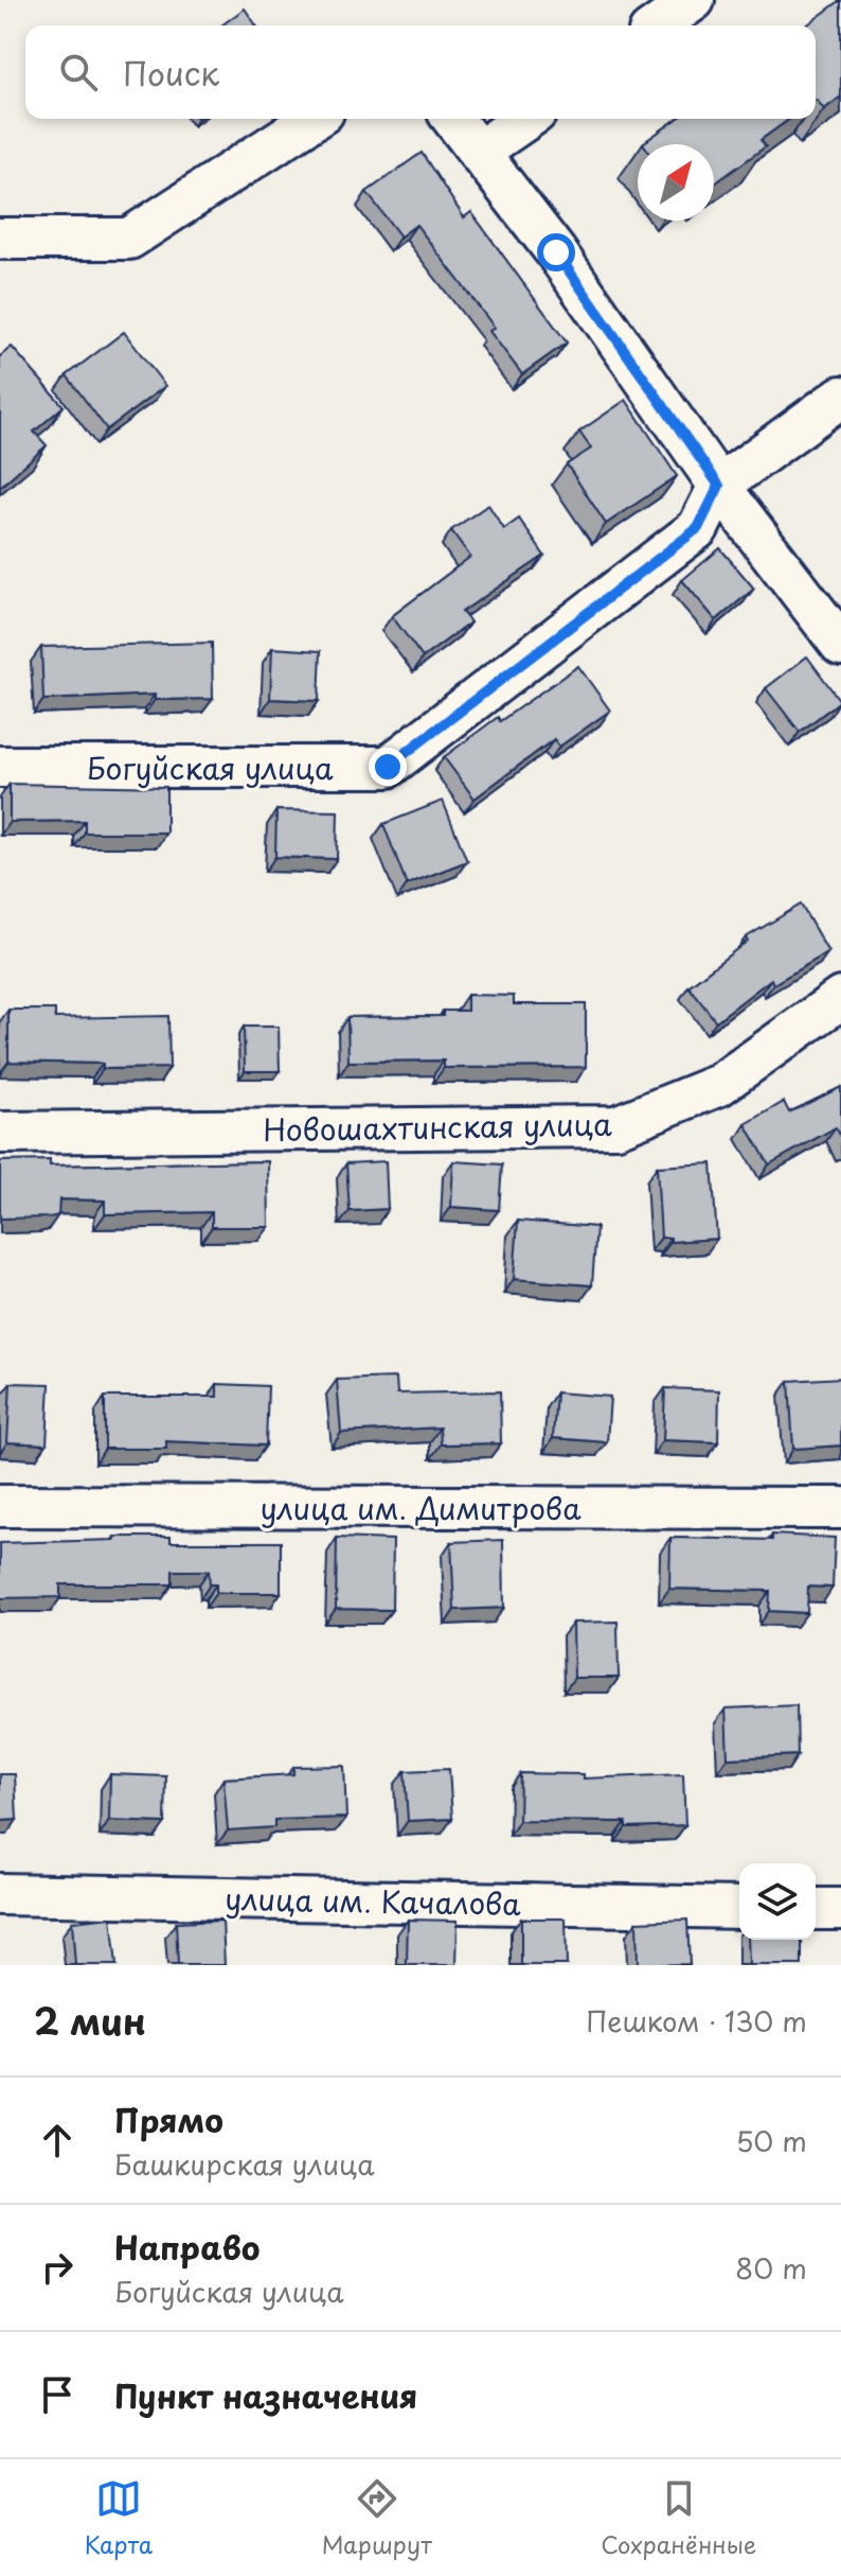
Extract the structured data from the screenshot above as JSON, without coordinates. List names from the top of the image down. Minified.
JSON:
{"streets":{"street":["Богуйская улица","Новошахтинская улица","улица им. Димитрова","улица им. Качалова"]},"north":"top right","page":{"search":"Поиск","heading":["2 мин","Пешком · 130 m"],"list":[["Прямо","Башкирская улица","50 m"],["Направо","Богуйская улица","80 m"],"Пункт назначения"],"nav":["Карта","Маршрут","Сохранённые"]}}
